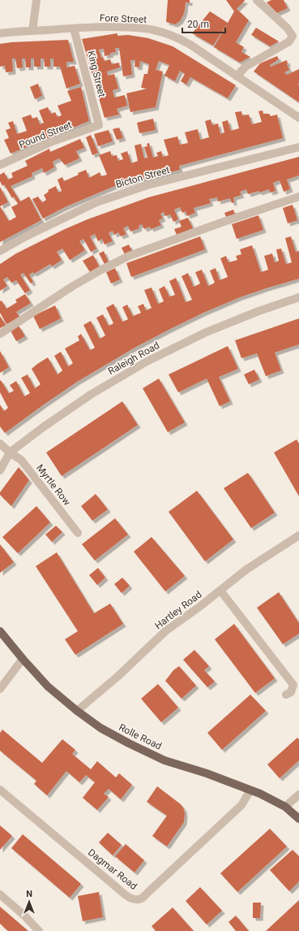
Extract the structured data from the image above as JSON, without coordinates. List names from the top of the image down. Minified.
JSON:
{"streets":{"main road":["Rolle Road"],"street":["Fore Street","King Street","Pound Street","Bicton Street","Raleigh Road","Myrtle Row","Hartley Road","Dagmar Road"]},"crossings":[["Fore Street","King Street"],["King Street","Pound Street"],["Raleigh Road","Myrtle Row"],["Hartley Road","Rolle Road"],["Rolle Road","Dagmar Road"]],"scale_bar":"20 m","north":"top"}
